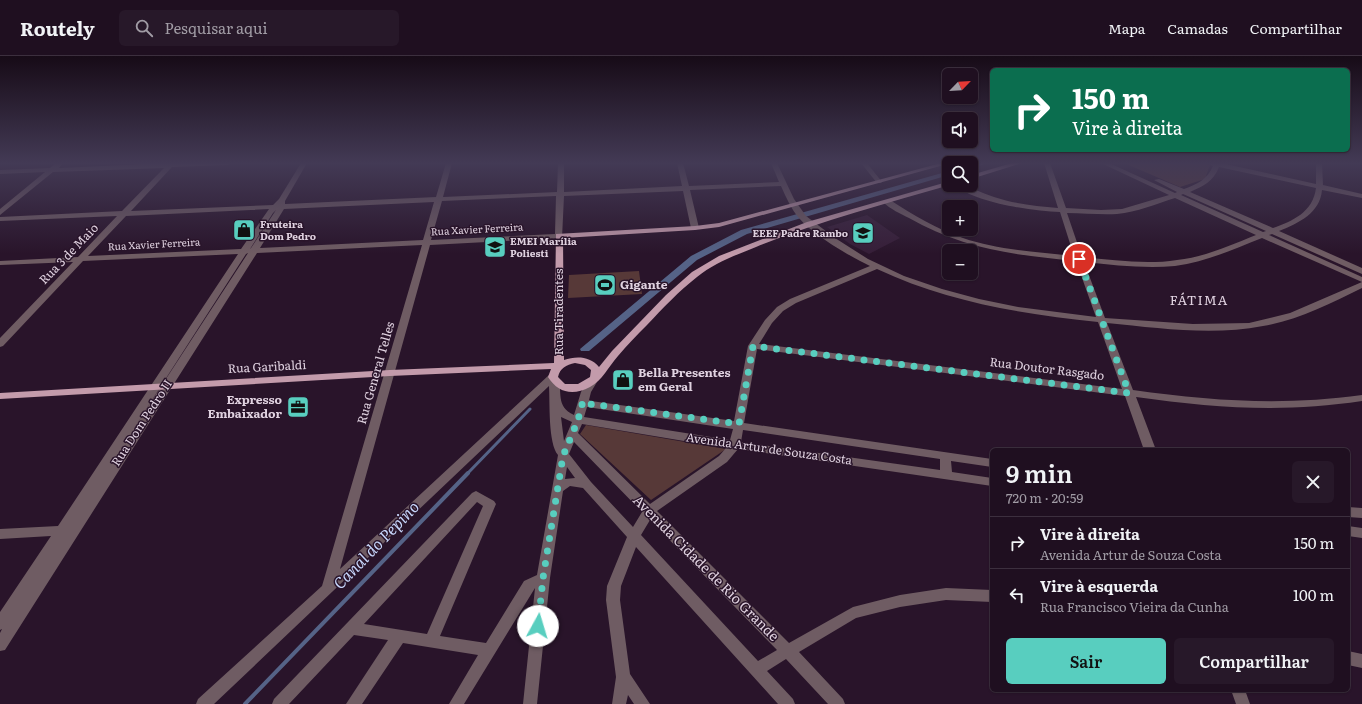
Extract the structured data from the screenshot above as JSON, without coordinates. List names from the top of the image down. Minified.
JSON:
{"streets":{"main road":["Rua Xavier Ferreira","Rua Tiradentes","Rua Garibaldi"],"street":["Rua 3 de Maio","Rua Doutor Rasgado","Rua General Telles","Rua Dom Pedro II","Avenida Artur de Souza Costa","Avenida Cidade de Rio Grande"]},"crossings":[["Rua Xavier Ferreira","Rua 3 de Maio"],["Rua Xavier Ferreira","Rua Tiradentes"],["Rua Xavier Ferreira","Rua General Telles"],["Rua Xavier Ferreira","Rua Dom Pedro II"],["Rua Tiradentes","Rua Garibaldi"],["Rua Tiradentes","Avenida Artur de Souza Costa"],["Rua Tiradentes","Avenida Cidade de Rio Grande"],["Rua Garibaldi","Rua General Telles"],["Rua Garibaldi","Rua Dom Pedro II"]],"districts":["FÁTIMA"],"water":["Canal do Pepino"],"places":{"shop":["Fruteira Dom Pedro","Bella Presentes em Geral"],"school or university":["EEEF Padre Rambo","EMEI Marília Poliesti"],"sports":["Gigante"],"office":["Expresso Embaixador"]},"north":"top right","page":{"header":"Routely","search":"Pesquisar aqui","nav":["Mapa","Camadas","Compartilhar"],"map_buttons":["+","−"],"turn":["150 m","Vire à direita"],"heading":["9 min","720 m · 20:59"],"list":[{"name":"Vire à direita","note":"Avenida Artur de Souza Costa","value":"150 m"},{"name":"Vire à esquerda","note":"Rua Francisco Vieira da Cunha","value":"100 m"}],"buttons":["Sair","Compartilhar"]}}
